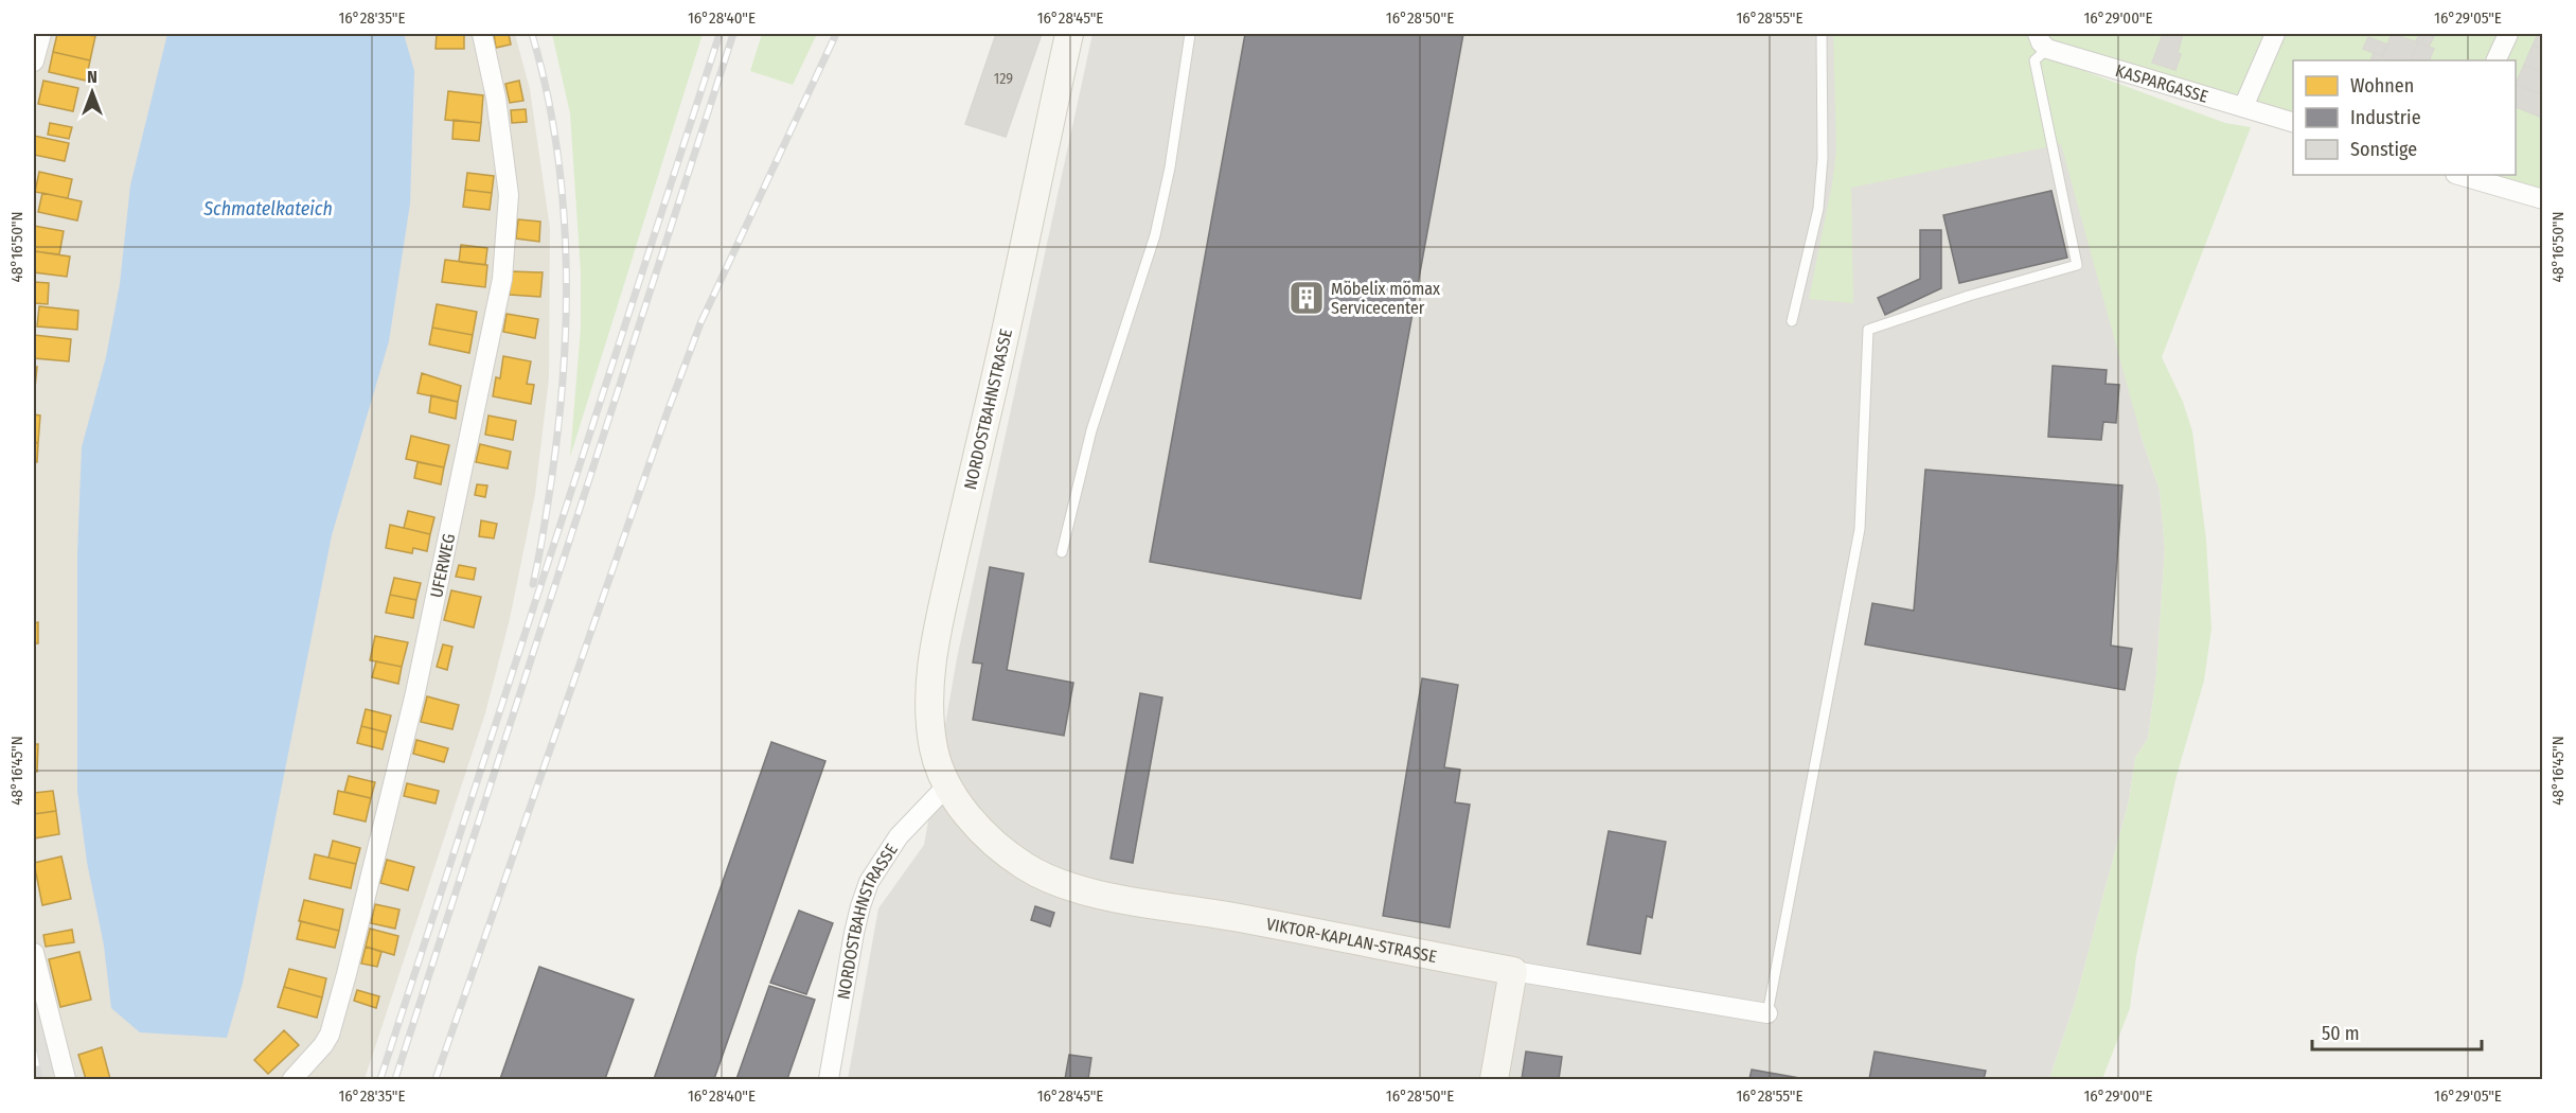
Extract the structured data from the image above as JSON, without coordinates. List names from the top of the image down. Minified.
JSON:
{"streets":{"street":["KASPARGASSE","NORDOSTBAHNSTRASSE","UFERWEG","VIKTOR-KAPLAN-STRASSE"]},"crossings":[["NORDOSTBAHNSTRASSE","VIKTOR-KAPLAN-STRASSE"]],"water":["Schmatelkateich"],"places":{"building":["Möbelix mömax Servicecenter"]},"house_numbers":["129"],"legend":["Wohnen","Industrie","Sonstige"],"scale_bar":"50 m","north":"top","coordinates":["16°28'35\"E","16°28'40\"E","16°28'45\"E","16°28'50\"E","16°28'55\"E","16°29'00\"E","16°29'05\"E","48°16'50\"N","48°16'45\"N"]}
